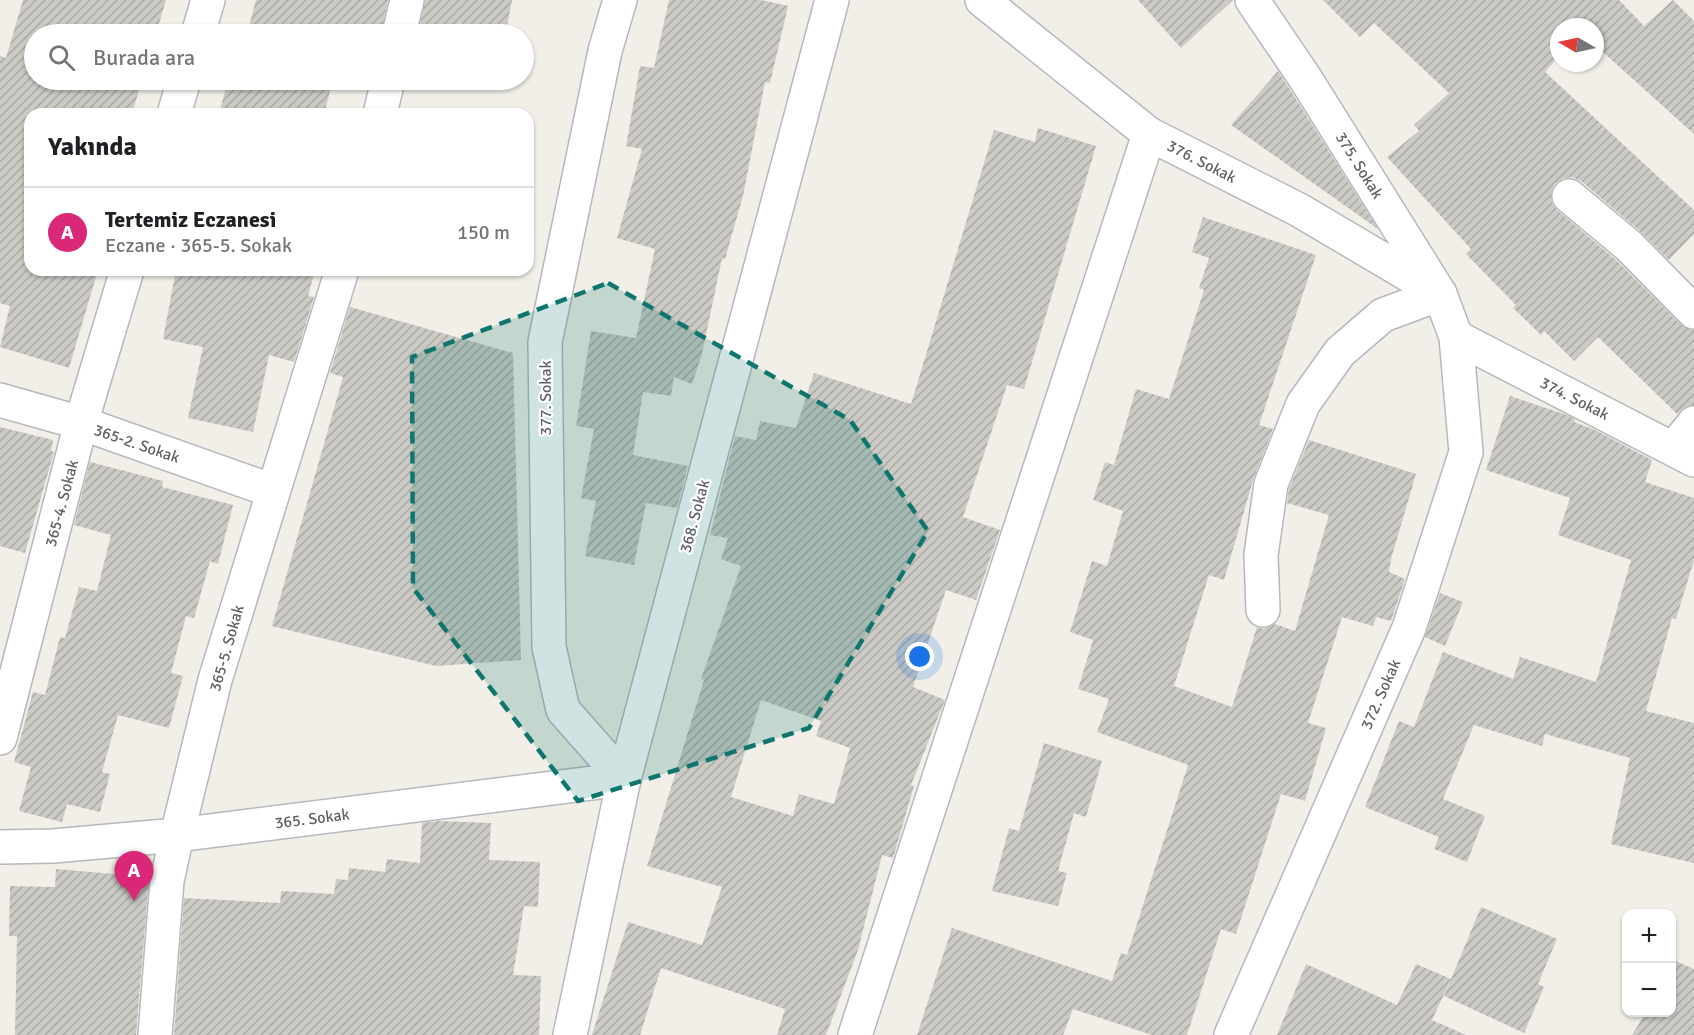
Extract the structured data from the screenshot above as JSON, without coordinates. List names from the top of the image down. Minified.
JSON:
{"streets":{"street":["376. Sokak","375. Sokak","377. Sokak","374. Sokak","365-2. Sokak","365-4. Sokak","368. Sokak","365-5. Sokak","372. Sokak","365. Sokak"]},"crossings":[["376. Sokak","375. Sokak"],["375. Sokak","374. Sokak"],["375. Sokak","372. Sokak"],["377. Sokak","368. Sokak"],["377. Sokak","365. Sokak"],["374. Sokak","372. Sokak"],["365-2. Sokak","365-4. Sokak"],["365-2. Sokak","365-5. Sokak"],["368. Sokak","365. Sokak"],["365-5. Sokak","365. Sokak"]],"north":"left","page":{"search":"Burada ara","heading":"Yakında","list":[{"mark":"A","name":"Tertemiz Eczanesi","note":"Eczane · 365-5. Sokak","value":"150 m"}],"pins":"A","map_buttons":["+","−"]}}
